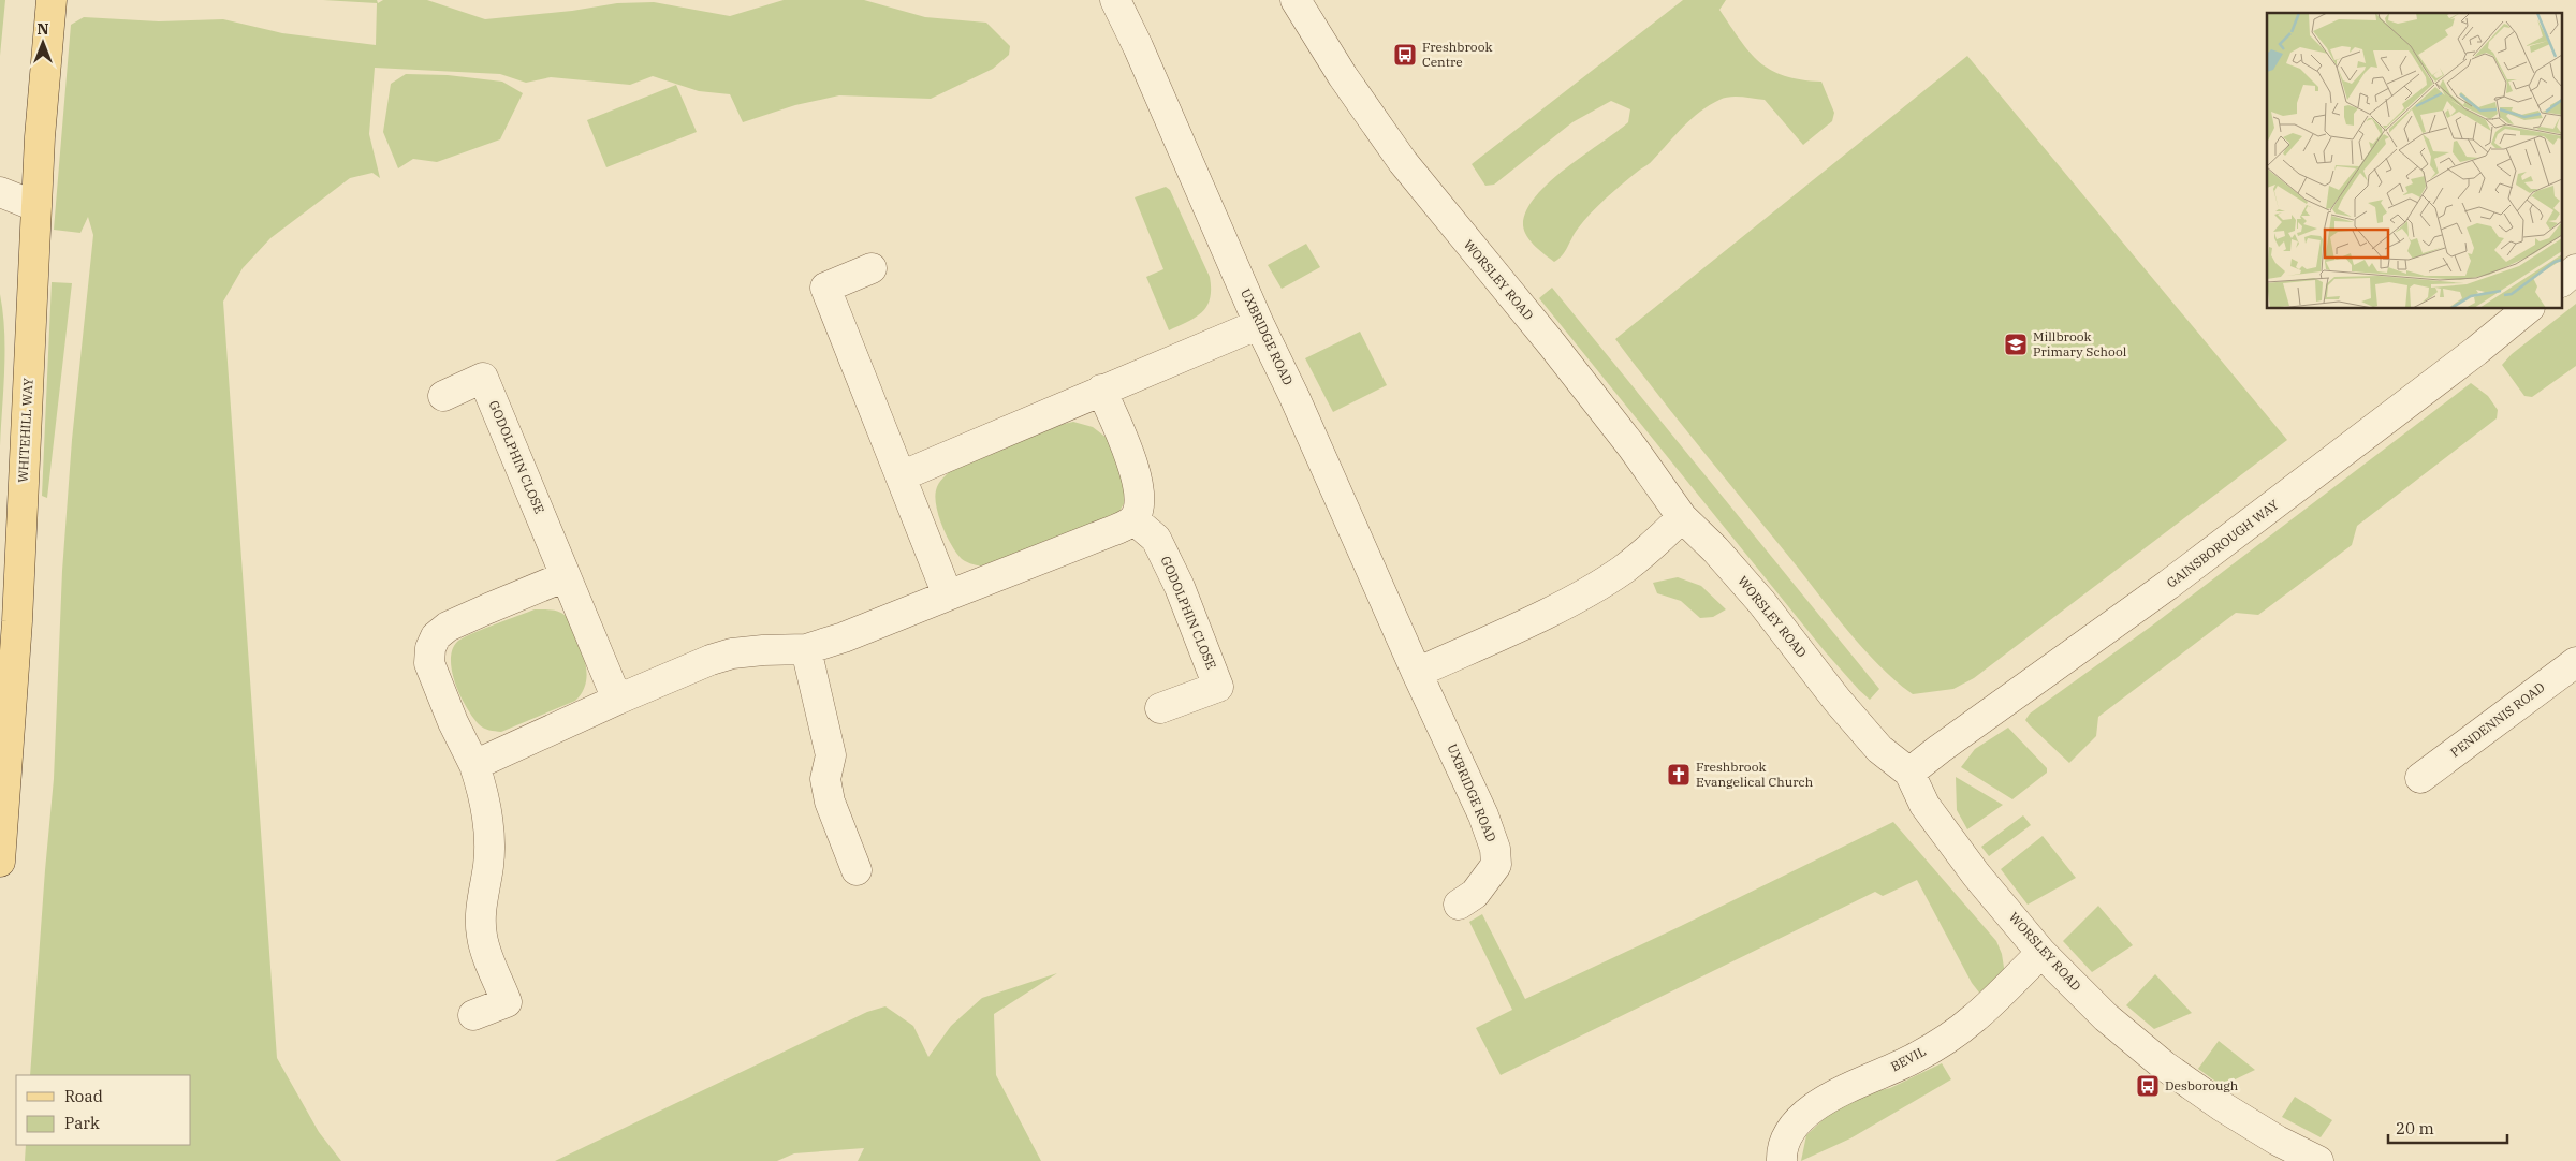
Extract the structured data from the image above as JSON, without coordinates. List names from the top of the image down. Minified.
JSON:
{"streets":{"main road":["WHITEHILL WAY"],"street":["WORSLEY ROAD","UXBRIDGE ROAD","GODOLPHIN CLOSE","GAINSBOROUGH WAY","PENDENNIS ROAD","BEVIL"]},"crossings":[["WORSLEY ROAD","GAINSBOROUGH WAY"],["WORSLEY ROAD","BEVIL"]],"places":{"bus stop":["Freshbrook Centre","Desborough"],"school or university":["Millbrook Primary School"],"church":["Freshbrook Evangelical Church"]},"legend":["Road","Park"],"scale_bar":"20 m","north":"top"}
